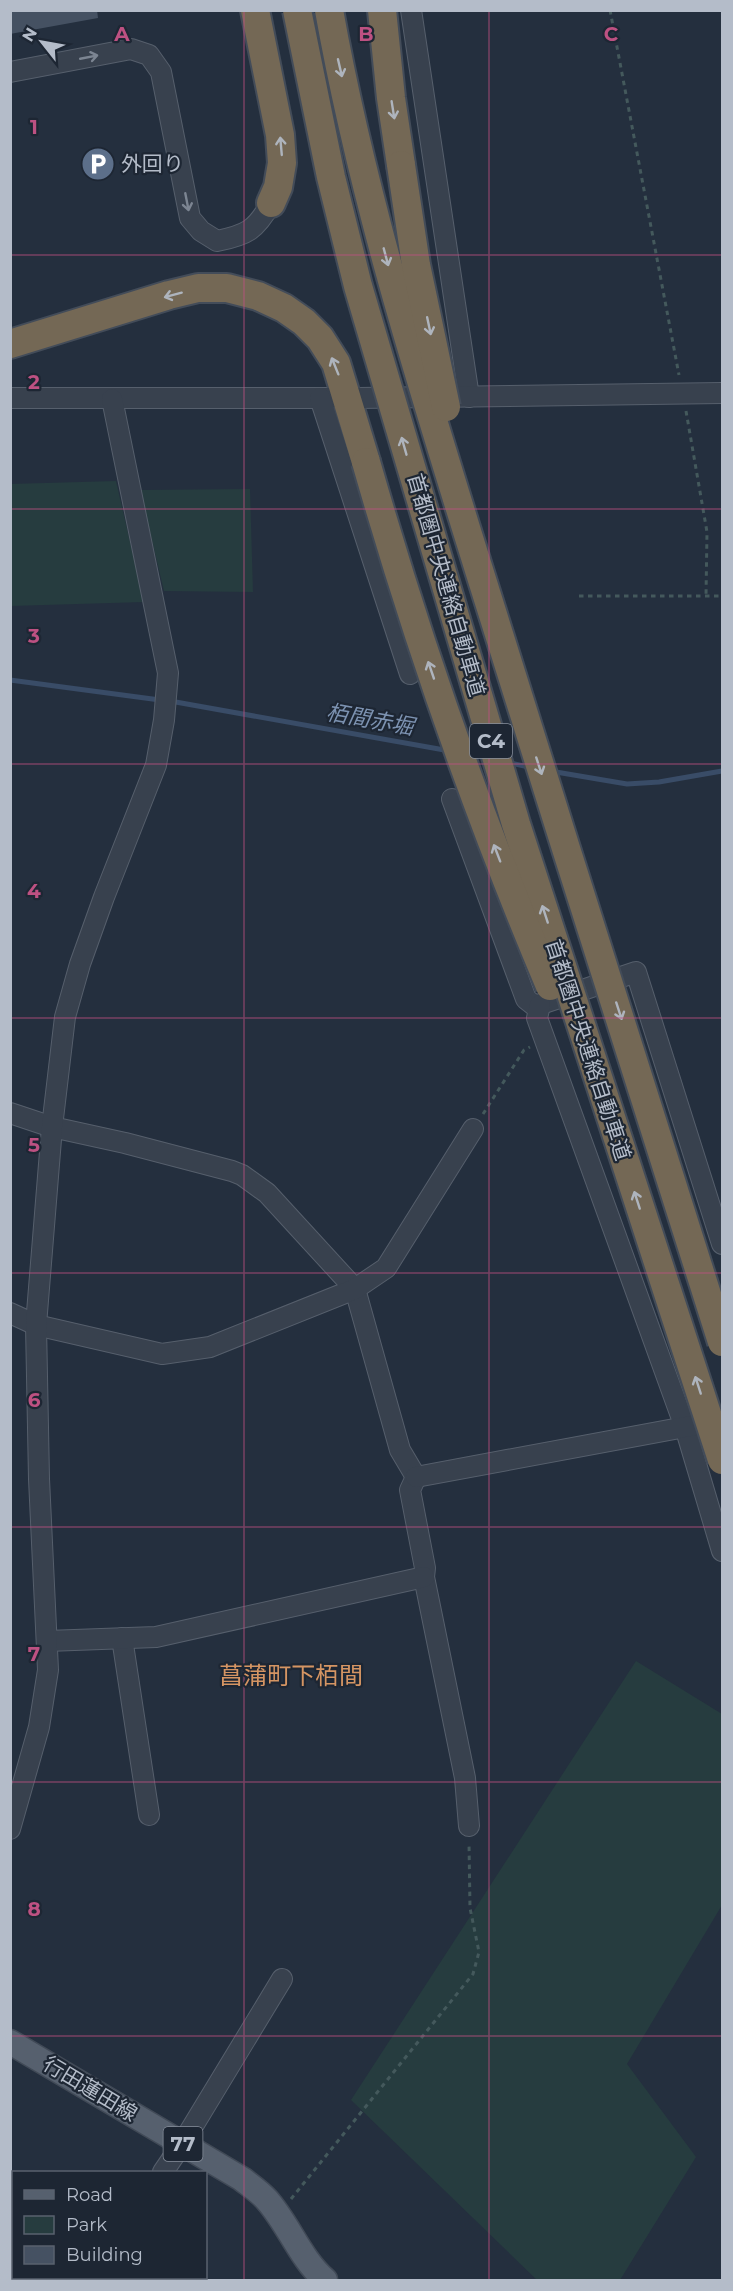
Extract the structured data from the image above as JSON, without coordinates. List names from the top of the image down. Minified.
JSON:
{"streets":{"highway":["首都圏中央連絡自動車道","C4"],"main road":["行田蓮田線","77"]},"districts":["菖蒲町下栢間"],"water":["栢間赤堀"],"places":{"parking":["外回り"]},"legend":["Road","Park","Building"],"north":"top left","grid":{"columns":["A","B","C"],"rows":["1","2","3","4","5","6","7","8"]}}
